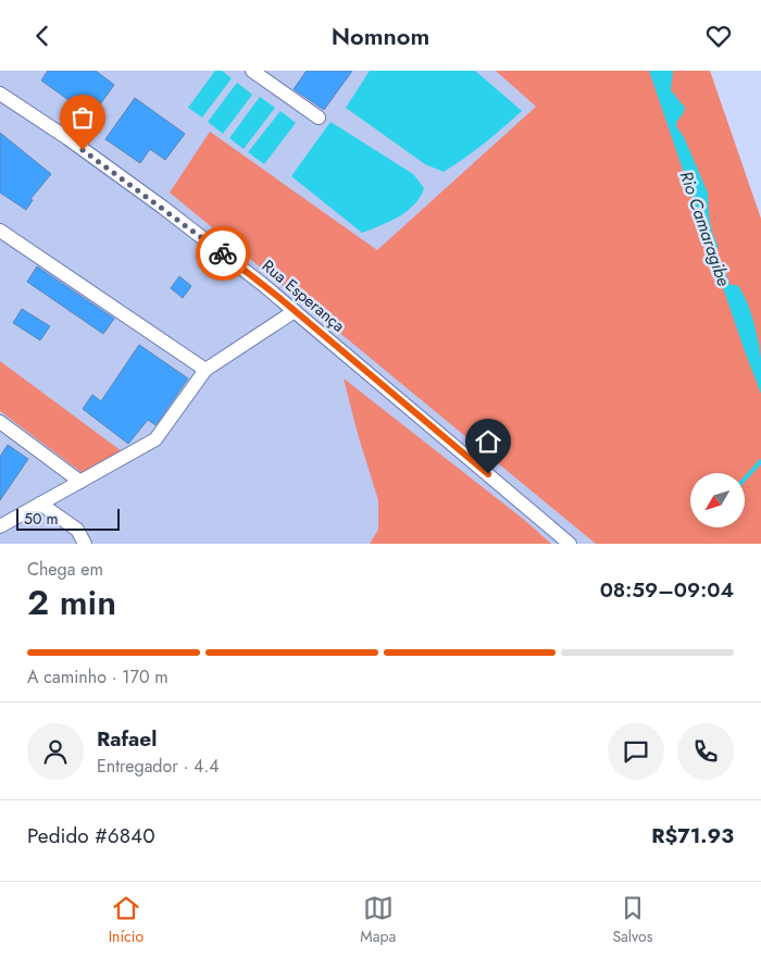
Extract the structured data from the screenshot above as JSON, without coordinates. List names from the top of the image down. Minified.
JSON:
{"streets":{"lane":["Rua Esperança"]},"water":["Rio Camaragibe"],"scale_bar":"50 m","north":"bottom left","page":{"header":"Nomnom","scale":"50 m","heading":["2 min","Chega em","08:59–09:04"],"panel":["Rafael","Entregador · 4.4","Pedido #6840","R$71.93"],"bar":"A caminho · 170 m","tabs":["Início","Mapa","Salvos"]}}
